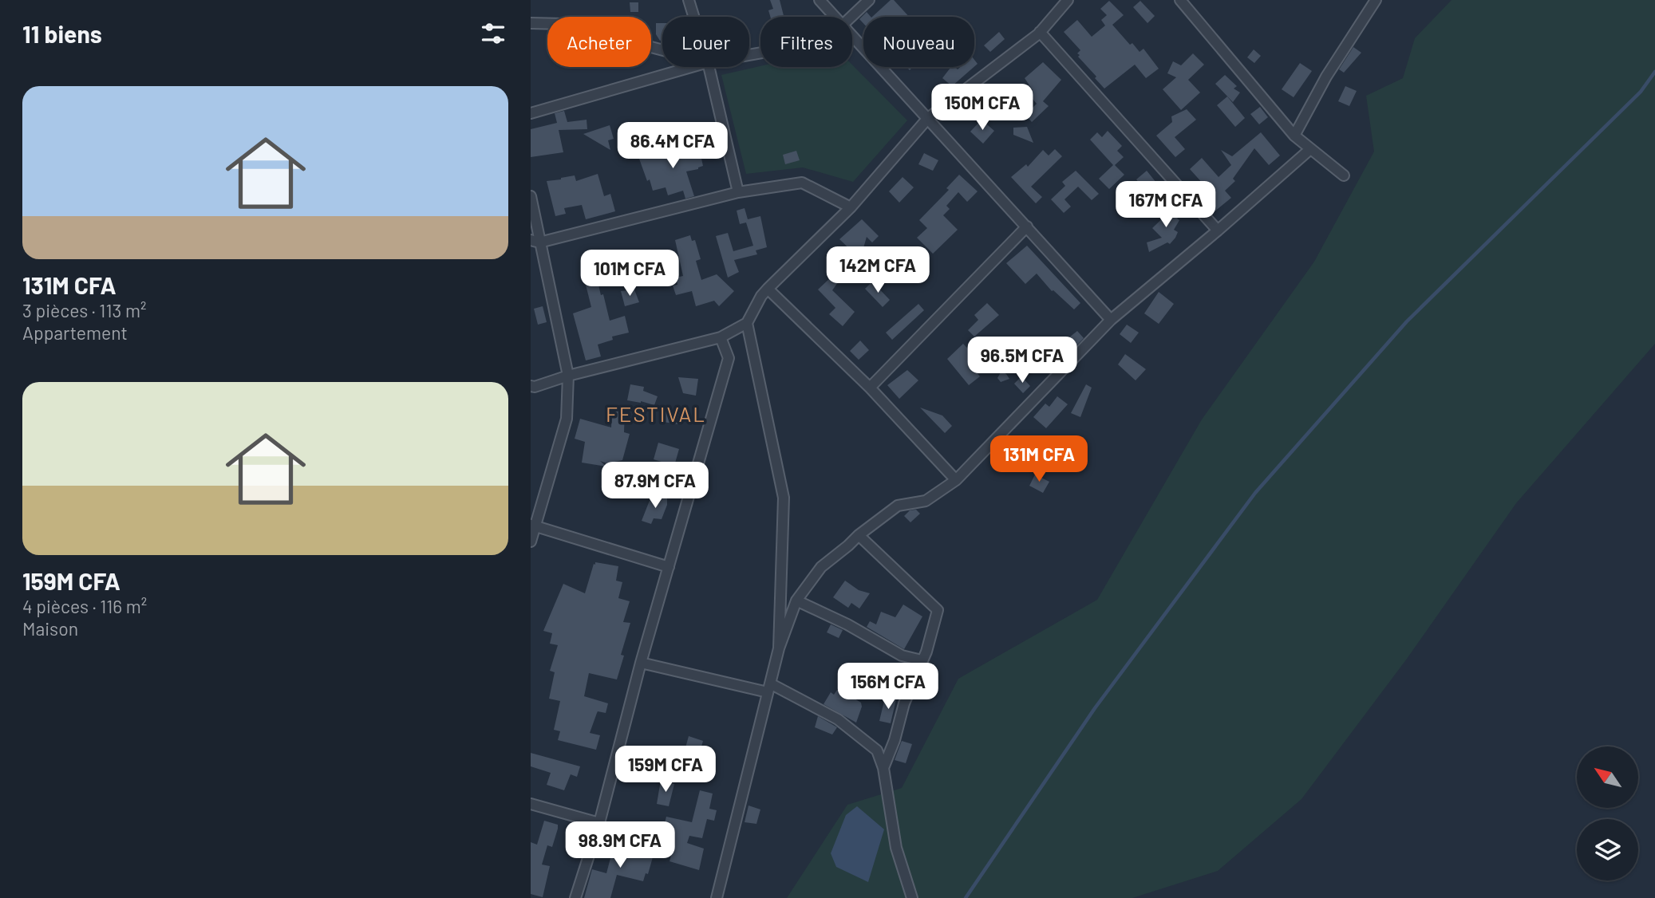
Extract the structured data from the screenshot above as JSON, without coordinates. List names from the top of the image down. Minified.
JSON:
{"districts":["FESTIVAL"],"north":"top left","page":{"heading":"11 biens","chip":["Acheter","Louer","Filtres","Nouveau"],"list":[{"name":"131M CFA","note":"3 pièces · 113 m² · Appartement"},{"name":"159M CFA","note":"4 pièces · 116 m² · Maison"}],"price":["150M CFA","86.4M CFA","167M CFA","142M CFA","101M CFA","96.5M CFA","131M CFA","87.9M CFA","156M CFA","159M CFA","98.9M CFA"]}}
